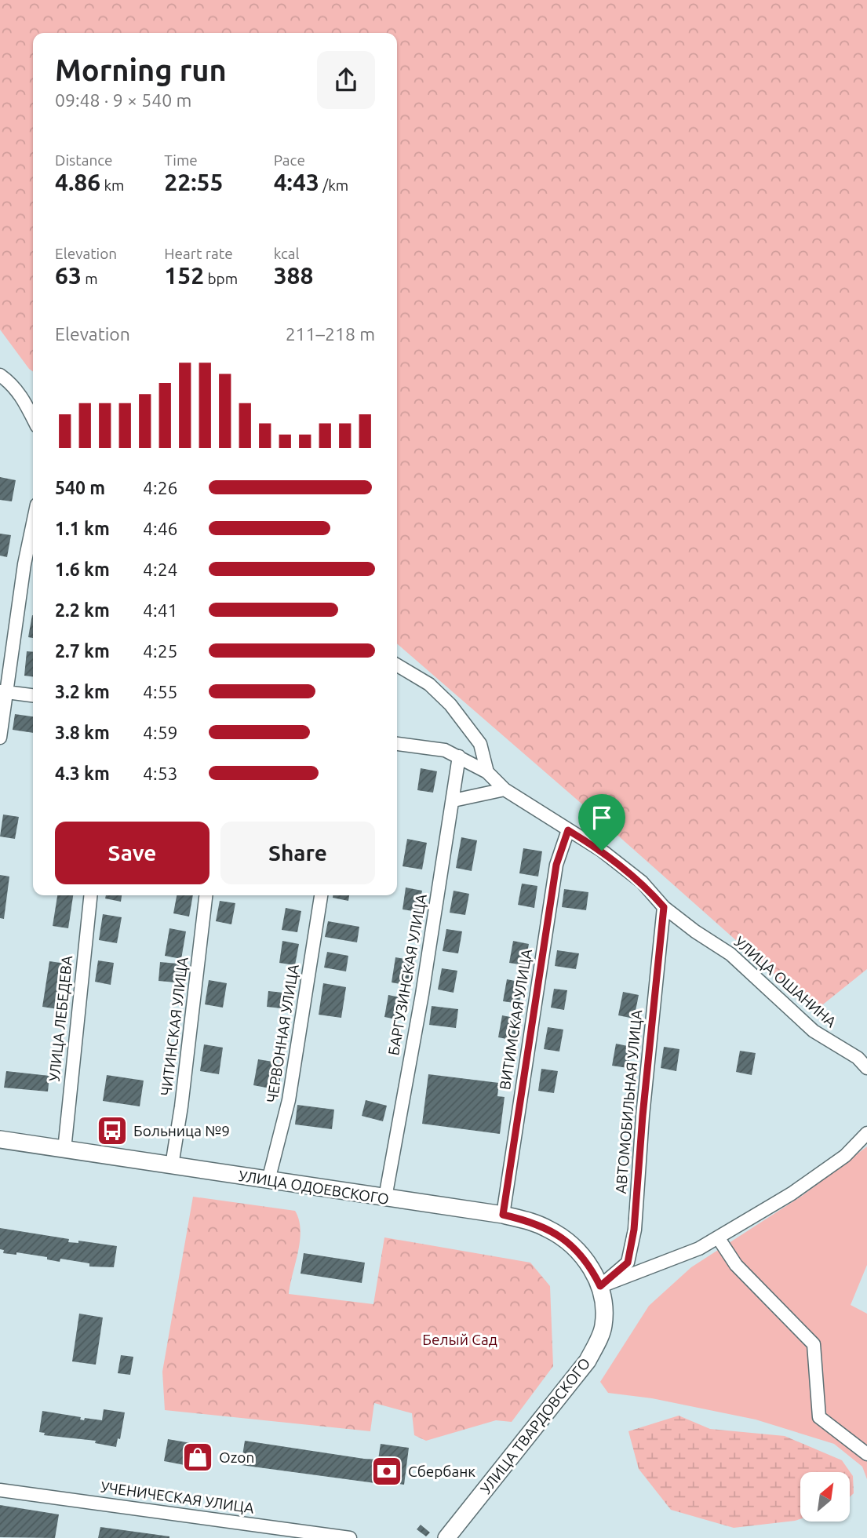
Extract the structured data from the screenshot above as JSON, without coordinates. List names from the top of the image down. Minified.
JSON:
{"streets":{"street":["БАРГУЗИНСКАЯ УЛИЦА","УЛИЦА ОШАНИНА","УЛИЦА ЛЕБЕДЕВА","ВИТИМСКАЯ УЛИЦА","ЧИТИНСКАЯ УЛИЦА","ЧЕРВОННАЯ УЛИЦА","АВТОМОБИЛЬНАЯ УЛИЦА","УЛИЦА ОДОЕВСКОГО","УЛИЦА ТВАРДОВСКОГО","УЧЕНИЧЕСКАЯ УЛИЦА"]},"crossings":[["БАРГУЗИНСКАЯ УЛИЦА","УЛИЦА ОШАНИНА"],["БАРГУЗИНСКАЯ УЛИЦА","УЛИЦА ОДОЕВСКОГО"],["УЛИЦА ОШАНИНА","ВИТИМСКАЯ УЛИЦА"],["УЛИЦА ОШАНИНА","АВТОМОБИЛЬНАЯ УЛИЦА"],["УЛИЦА ЛЕБЕДЕВА","УЛИЦА ОДОЕВСКОГО"],["ВИТИМСКАЯ УЛИЦА","УЛИЦА ОДОЕВСКОГО"],["ЧИТИНСКАЯ УЛИЦА","УЛИЦА ОДОЕВСКОГО"],["ЧЕРВОННАЯ УЛИЦА","УЛИЦА ОДОЕВСКОГО"],["АВТОМОБИЛЬНАЯ УЛИЦА","УЛИЦА ОДОЕВСКОГО"],["АВТОМОБИЛЬНАЯ УЛИЦА","УЛИЦА ТВАРДОВСКОГО"],["УЛИЦА ОДОЕВСКОГО","УЛИЦА ТВАРДОВСКОГО"]],"parks":["Белый Сад"],"places":{"bus stop":["Больница №9"],"shop":["Ozon"],"bank":["Сбербанк"]},"north":"top right","page":{"heading":["Morning run","09:48 · 9 × 540 m"],"stats":[["Distance","4.86 km"],["Time","22:55"],["Pace","4:43 /km"],["Elevation","63 m"],["Heart rate","152 bpm"],["kcal","388"]],"chart":["Elevation","211–218 m"],"list":[{"name":"540 m","note":"4:26"},{"name":"1.1 km","note":"4:46"},{"name":"1.6 km","note":"4:24"},{"name":"2.2 km","note":"4:41"},{"name":"2.7 km","note":"4:25"},{"name":"3.2 km","note":"4:55"},{"name":"3.8 km","note":"4:59"},{"name":"4.3 km","note":"4:53"}],"buttons":["Save","Share"]}}
